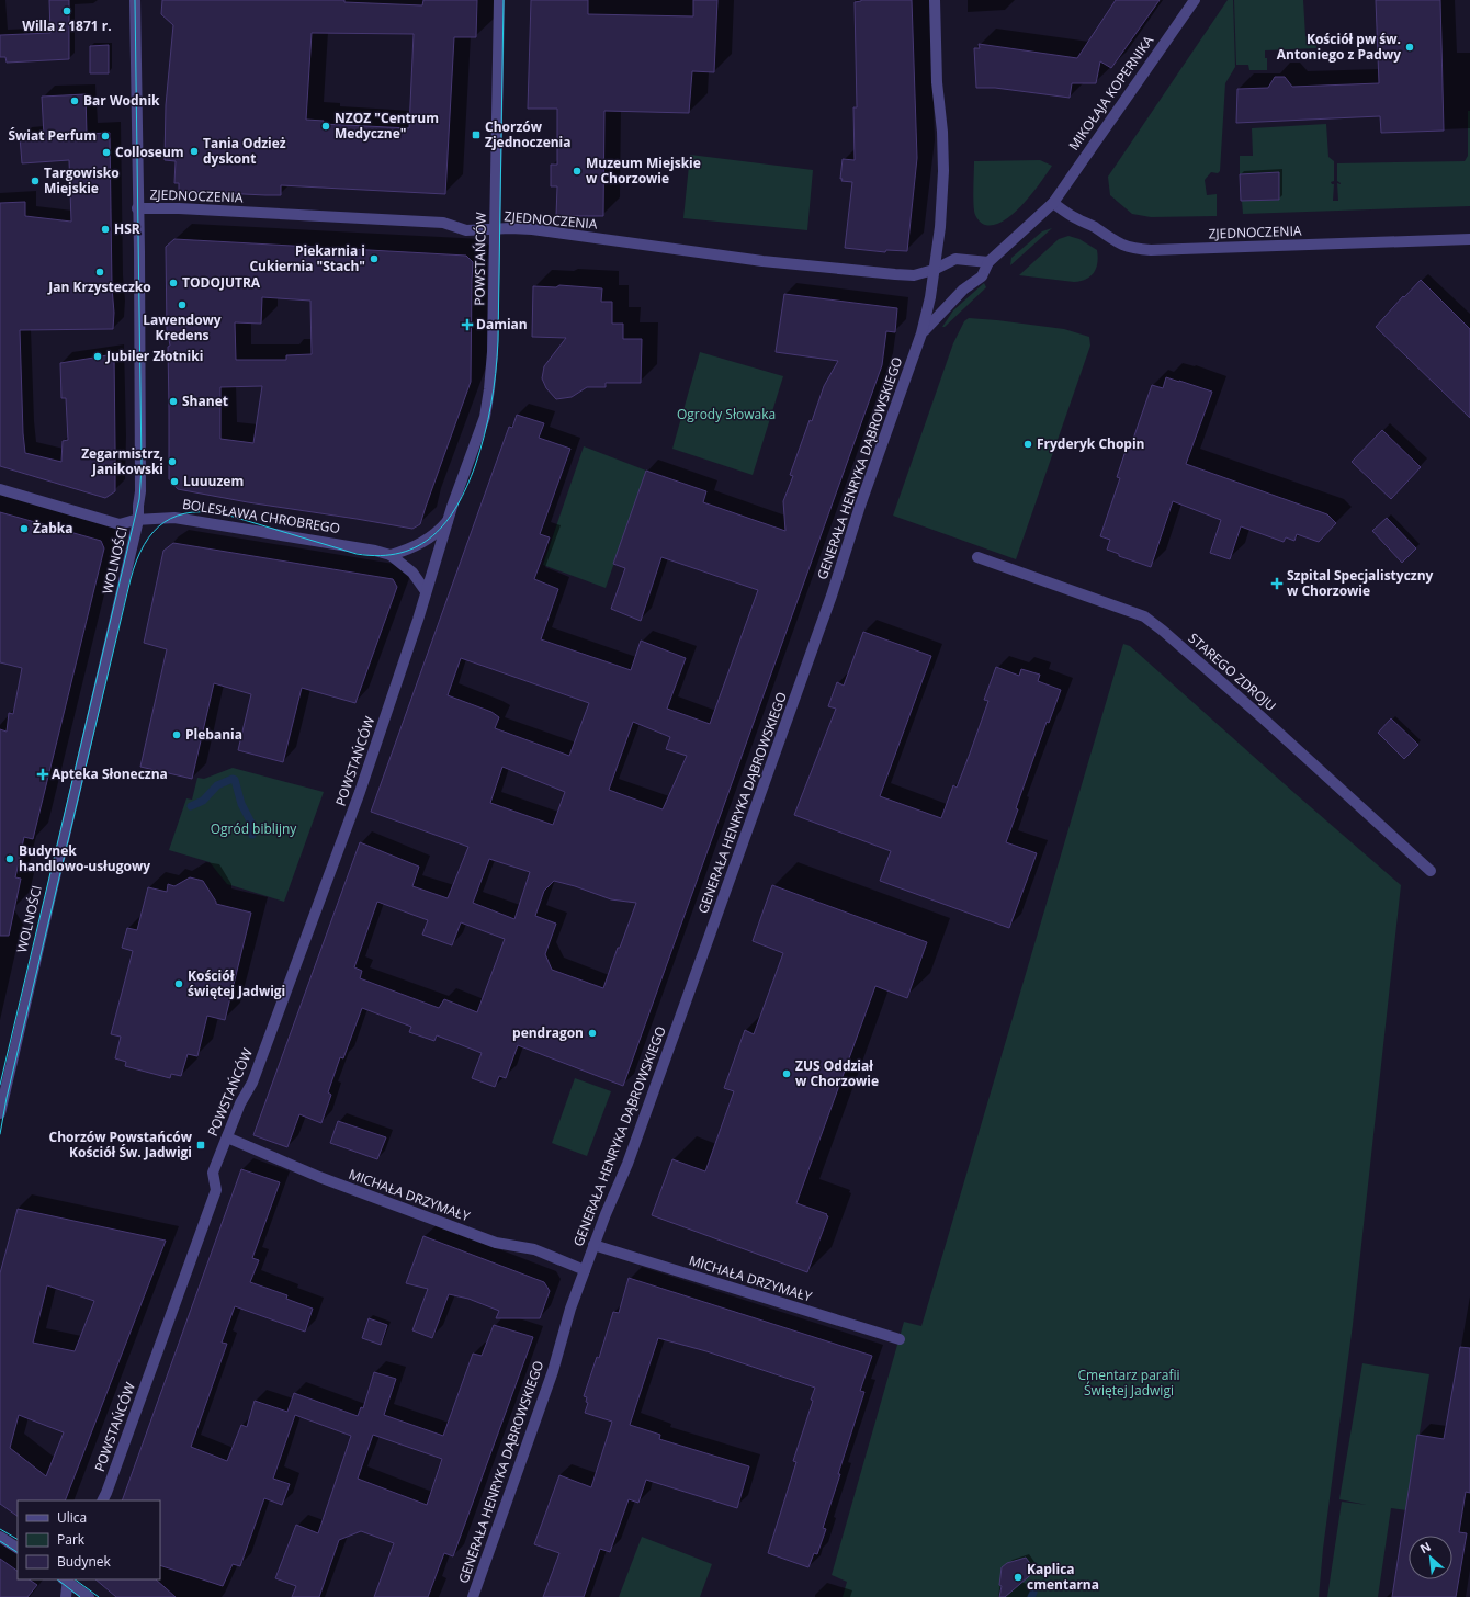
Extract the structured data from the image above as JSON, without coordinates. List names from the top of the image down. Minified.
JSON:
{"streets":{"street":["MIKOŁAJA KOPERNIKA","ZJEDNOCZENIA","POWSTAŃCÓW","GENERAŁA HENRYKA DĄBROWSKIEGO","BOLESŁAWA CHROBREGO","WOLNOŚCI","STAREGO ZDROJU","MICHAŁA DRZYMAŁY"]},"crossings":[["MIKOŁAJA KOPERNIKA","ZJEDNOCZENIA"],["MIKOŁAJA KOPERNIKA","GENERAŁA HENRYKA DĄBROWSKIEGO"],["ZJEDNOCZENIA","POWSTAŃCÓW"],["ZJEDNOCZENIA","GENERAŁA HENRYKA DĄBROWSKIEGO"],["ZJEDNOCZENIA","WOLNOŚCI"],["POWSTAŃCÓW","BOLESŁAWA CHROBREGO"],["POWSTAŃCÓW","MICHAŁA DRZYMAŁY"],["GENERAŁA HENRYKA DĄBROWSKIEGO","MICHAŁA DRZYMAŁY"],["BOLESŁAWA CHROBREGO","WOLNOŚCI"]],"parks":["Ogrody Słowaka","Ogród biblijny","Cmentarz parafii Świętej Jadwigi"],"places":{"other":["Willa z 1871 r.","Kościół pw św. Antoniego z Padwy","Bar Wodnik","NZOZ \"Centrum Medyczne\"","Świat Perfum","Tania Odzież dyskont","Colloseum","Muzeum Miejskie w Chorzowie","Targowisko Miejskie","HSR","Piekarnia i Cukiernia \"Stach\"","Jan Krzysteczko","TODOJUTRA","Lawendowy Kredens","Jubiler Złotniki","Shanet","Fryderyk Chopin","Zegarmistrz, Janikowski","Luuuzem","Żabka","Plebania","Budynek handlowo-usługowy","Kościół świętej Jadwigi","pendragon","ZUS Oddział w Chorzowie","Kaplica cmentarna"],"transit":["Chorzów Zjednoczenia","Chorzów Powstańców Kościół Św. Jadwigi"],"health":["Damian","Szpital Specjalistyczny w Chorzowie","Apteka Słoneczna"]},"legend":["Ulica","Park","Budynek"],"north":"top left"}
